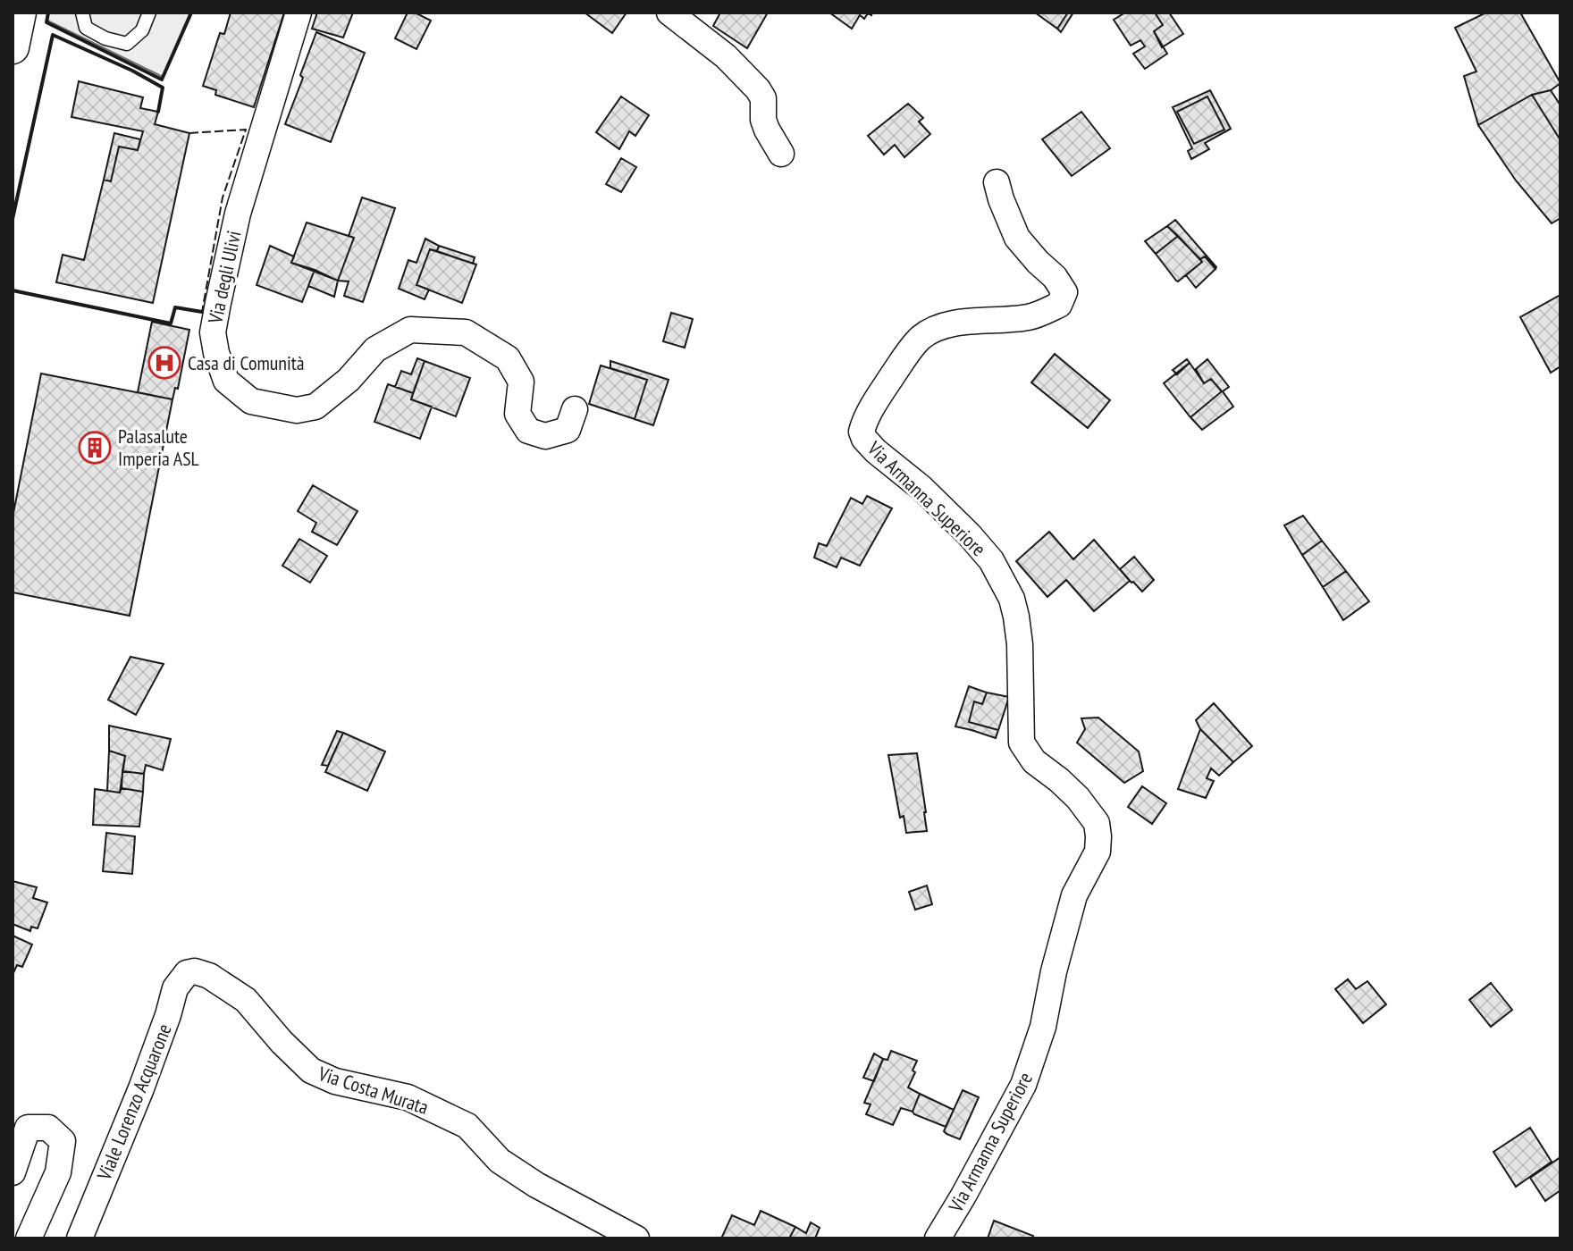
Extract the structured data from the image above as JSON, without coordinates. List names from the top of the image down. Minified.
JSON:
{"streets":{"street":["Via degli Ulivi","Via Armanna Superiore","Via Costa Murata","Viale Lorenzo Acquarone"]},"crossings":[["Via Costa Murata","Viale Lorenzo Acquarone"]],"places":{"hospital":["Casa di Comunità"],"building":["Palasalute Imperia ASL"]}}
